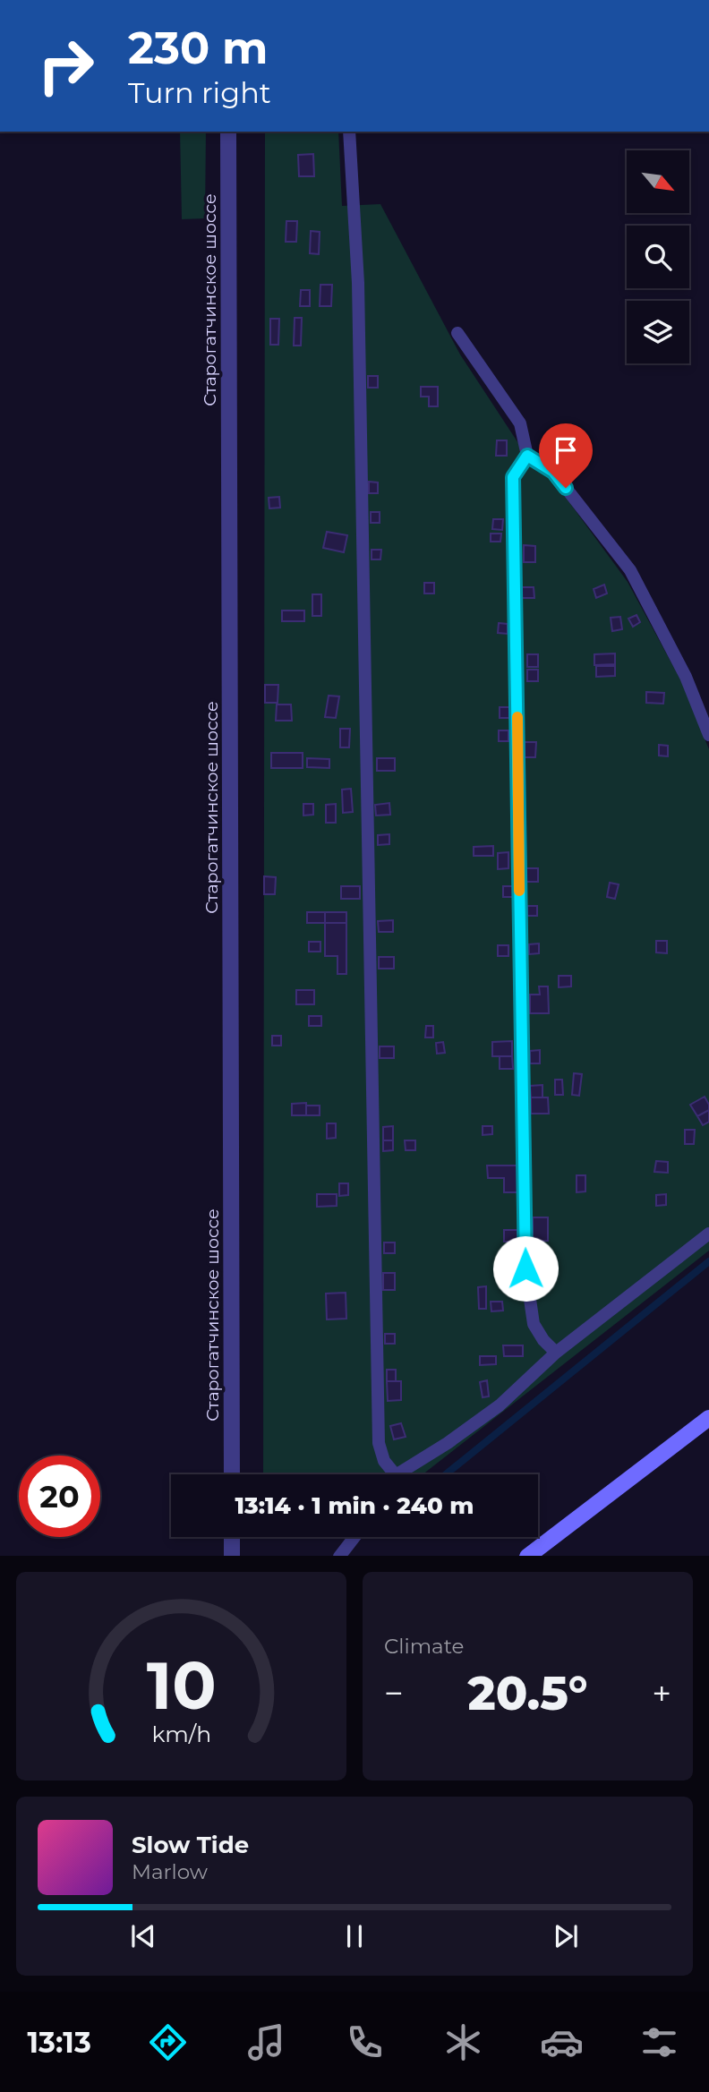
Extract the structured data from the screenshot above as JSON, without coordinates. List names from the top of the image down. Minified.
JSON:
{"streets":{"street":["Старогатчинское шоссе"]},"north":"bottom right","page":{"turn":["230 m","Turn right"],"limit":"20","trip":"13:14 · 1 min · 240 m","tile":"Climate","heat":["−","20.5°","+"],"song":["Slow Tide","Marlow"],"tabs":"13:13","gauge":["10","km/h"]}}
